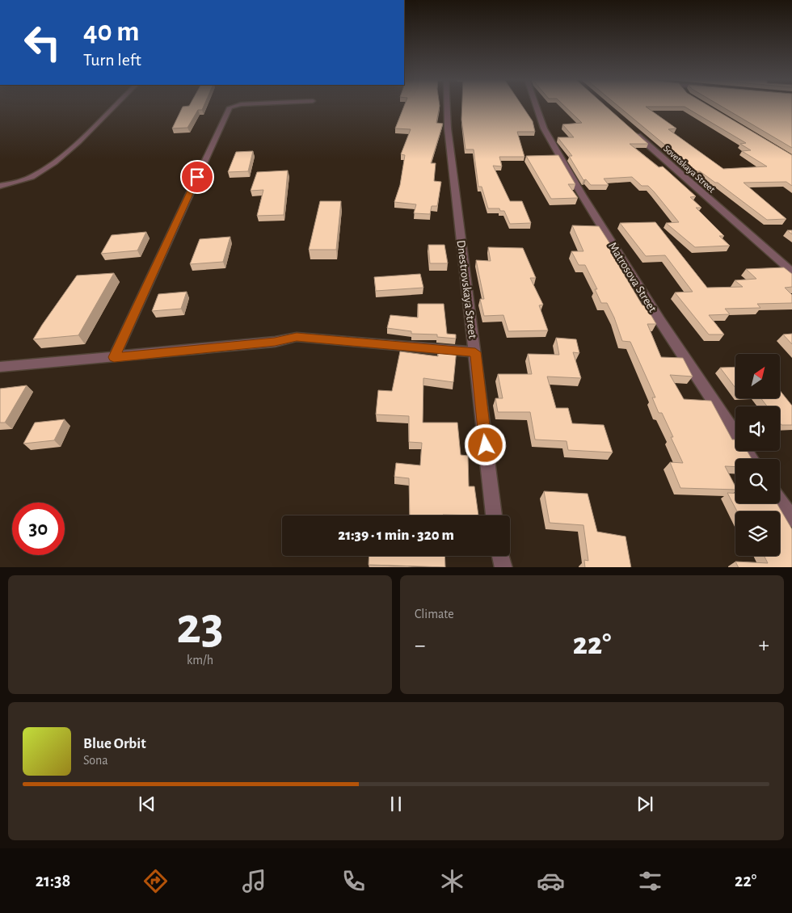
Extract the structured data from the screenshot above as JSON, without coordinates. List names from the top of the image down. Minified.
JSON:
{"streets":{"street":["Sovetskaya Street","Matrosova Street","Dnestrovskaya Street"]},"north":"top right","page":{"turn":["40 m","Turn left"],"limit":"30","trip":"21:39 · 1 min · 320 m","tile":[["23","km/h"],"Climate"],"heat":["−","22°","+"],"song":["Blue Orbit","Sona"],"tabs":["21:38","22°"]}}
